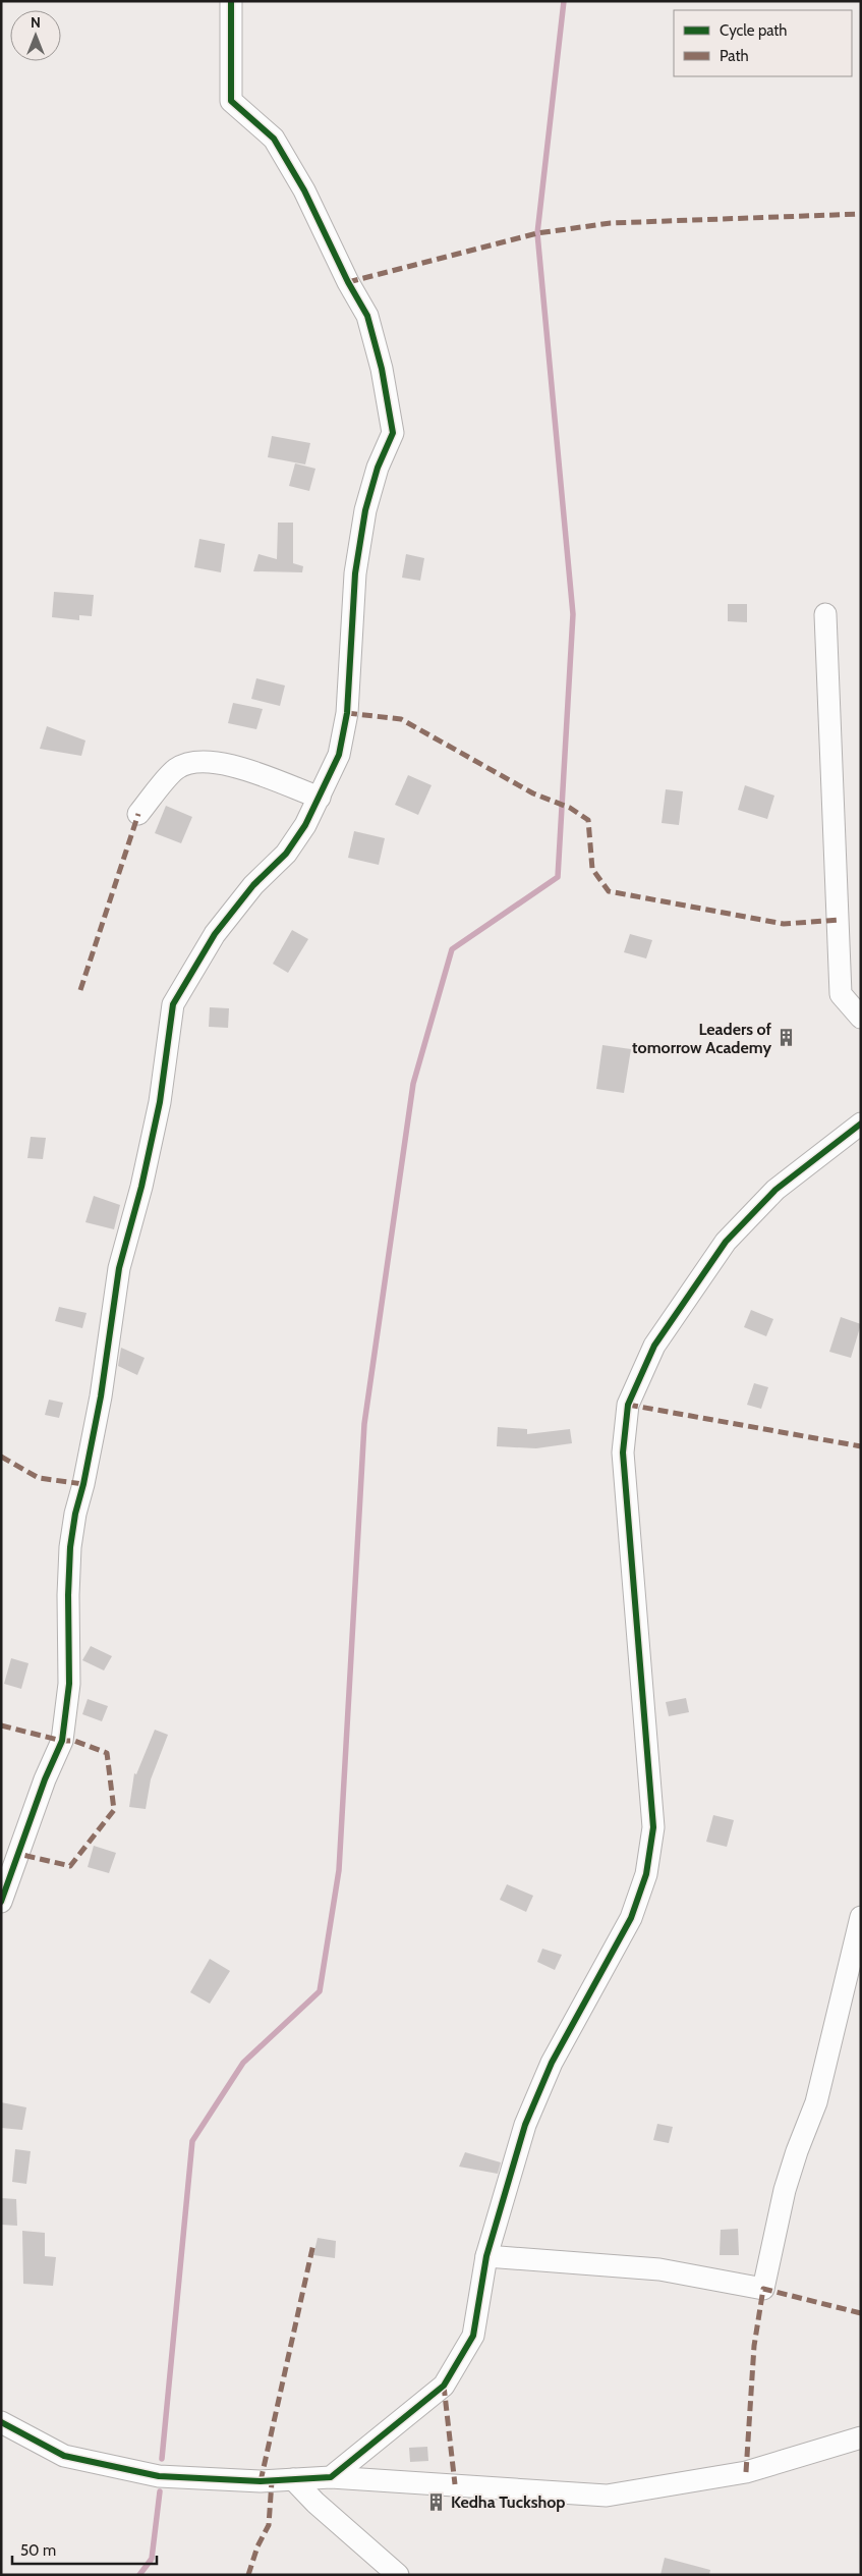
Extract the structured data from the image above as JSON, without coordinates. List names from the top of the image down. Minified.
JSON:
{"places":{"building":["Leaders of tomorrow Academy","Kedha Tuckshop"]},"legend":["Cycle path","Path"],"scale_bar":"50 m","north":"top"}
